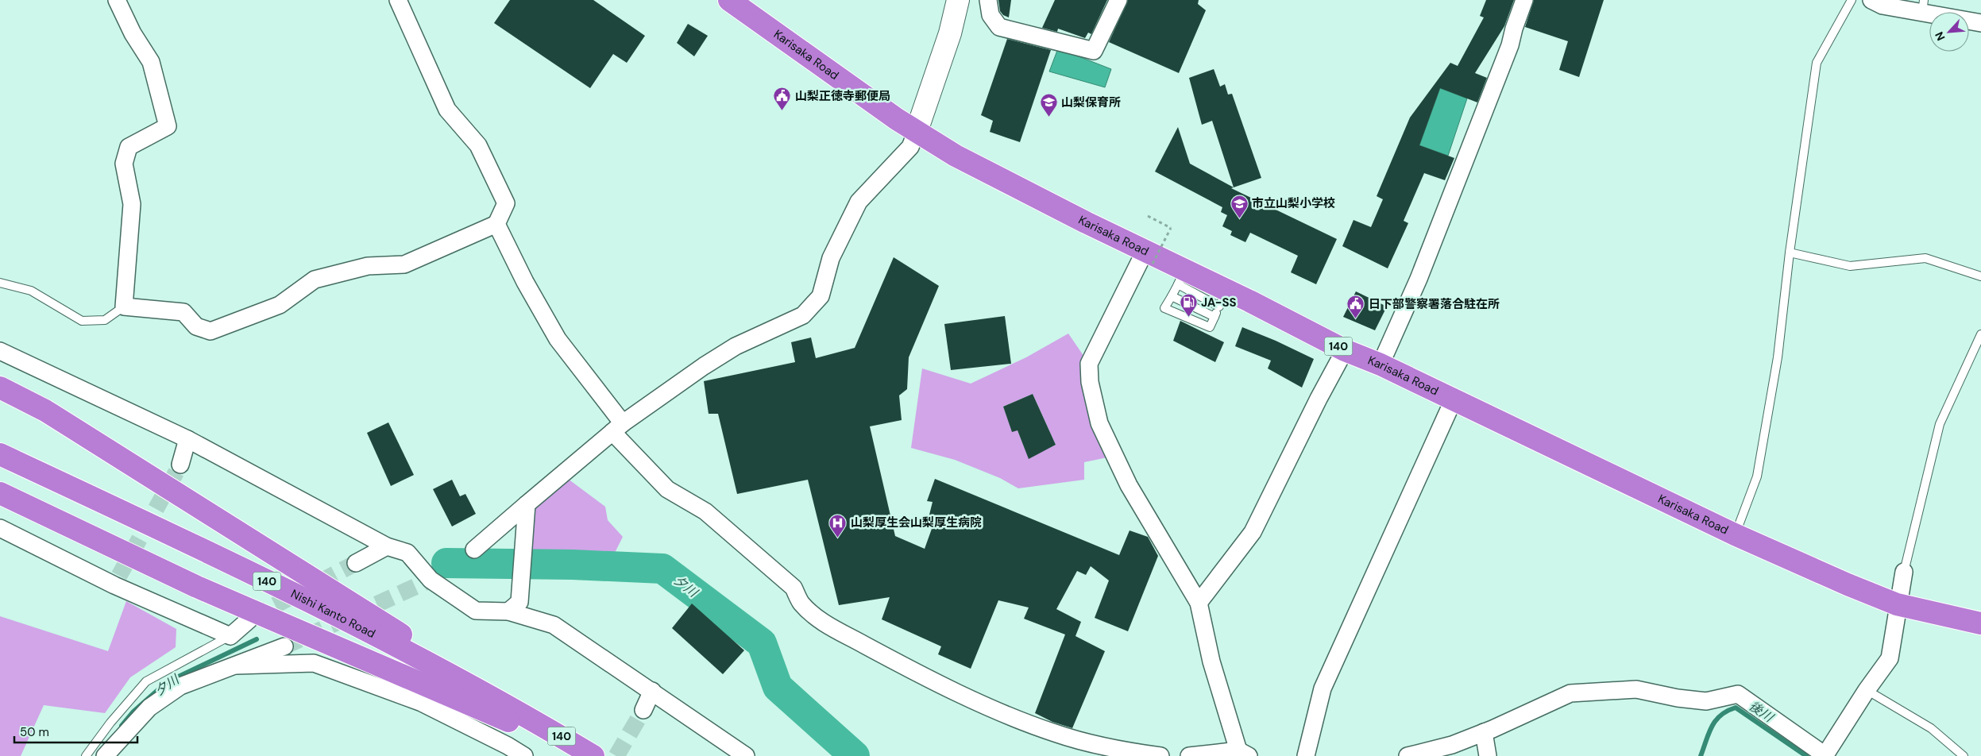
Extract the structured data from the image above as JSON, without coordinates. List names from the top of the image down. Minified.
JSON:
{"streets":{"highway":["Karisaka Road","140","Nishi Kanto Road"]},"water":["夕川","後川"],"places":{"public building":["山梨正徳寺郵便局","日下部警察署落合駐在所"],"school or university":["山梨保育所","市立山梨小学校"],"fuel station":["JA-SS"],"hospital":["山梨厚生会山梨厚生病院"]},"scale_bar":"50 m","north":"bottom left"}
